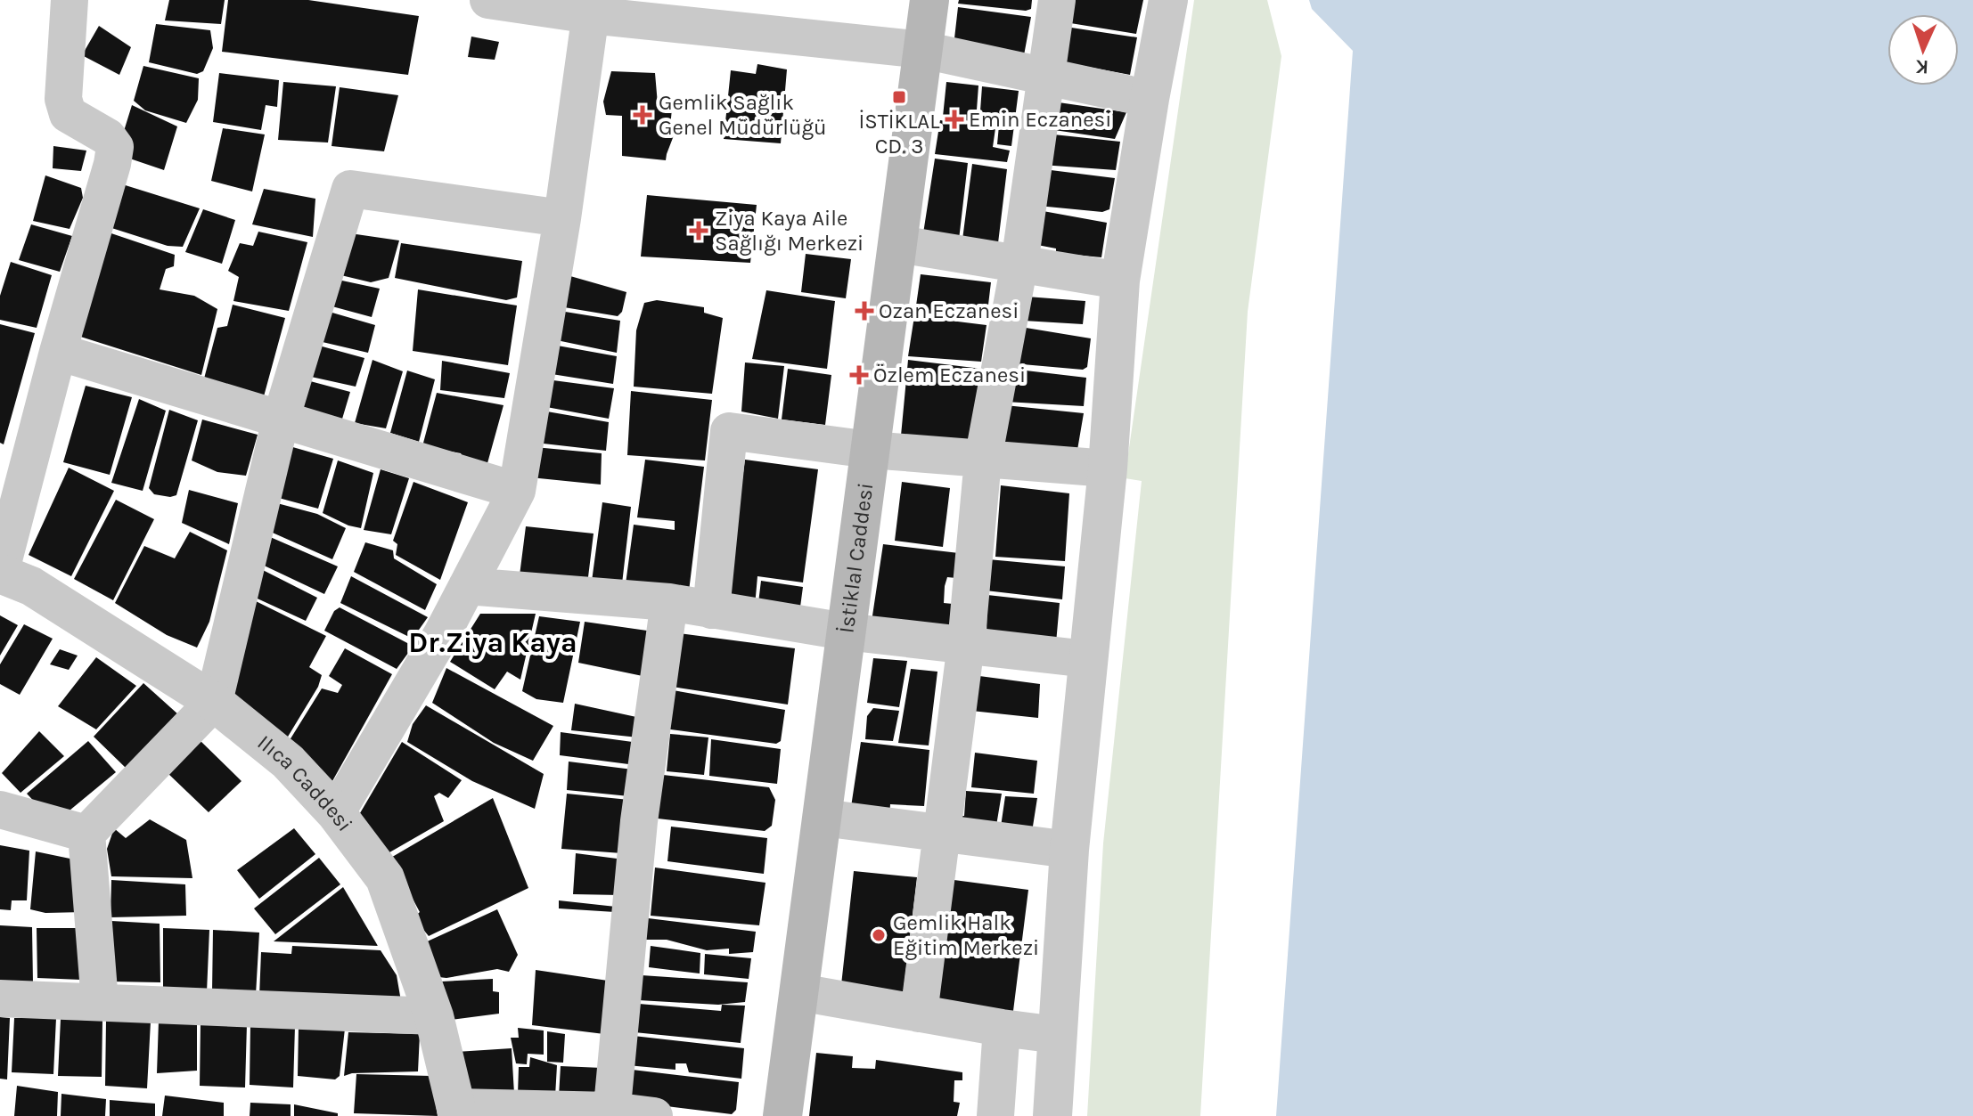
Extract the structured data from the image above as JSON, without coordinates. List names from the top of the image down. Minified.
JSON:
{"streets":{"main road":["İstiklal Caddesi"],"street":["Ilıca Caddesi"]},"districts":["Dr.Ziya Kaya"],"places":{"transit":["İSTİKLAL CD. 3"],"health":["Gemlik Sağlık Genel Müdürlüğü","Emin Eczanesi","Ziya Kaya Aile Sağlığı Merkezi","Ozan Eczanesi","Özlem Eczanesi"],"other":["Gemlik Halk Eğitim Merkezi"]},"north":"bottom"}
